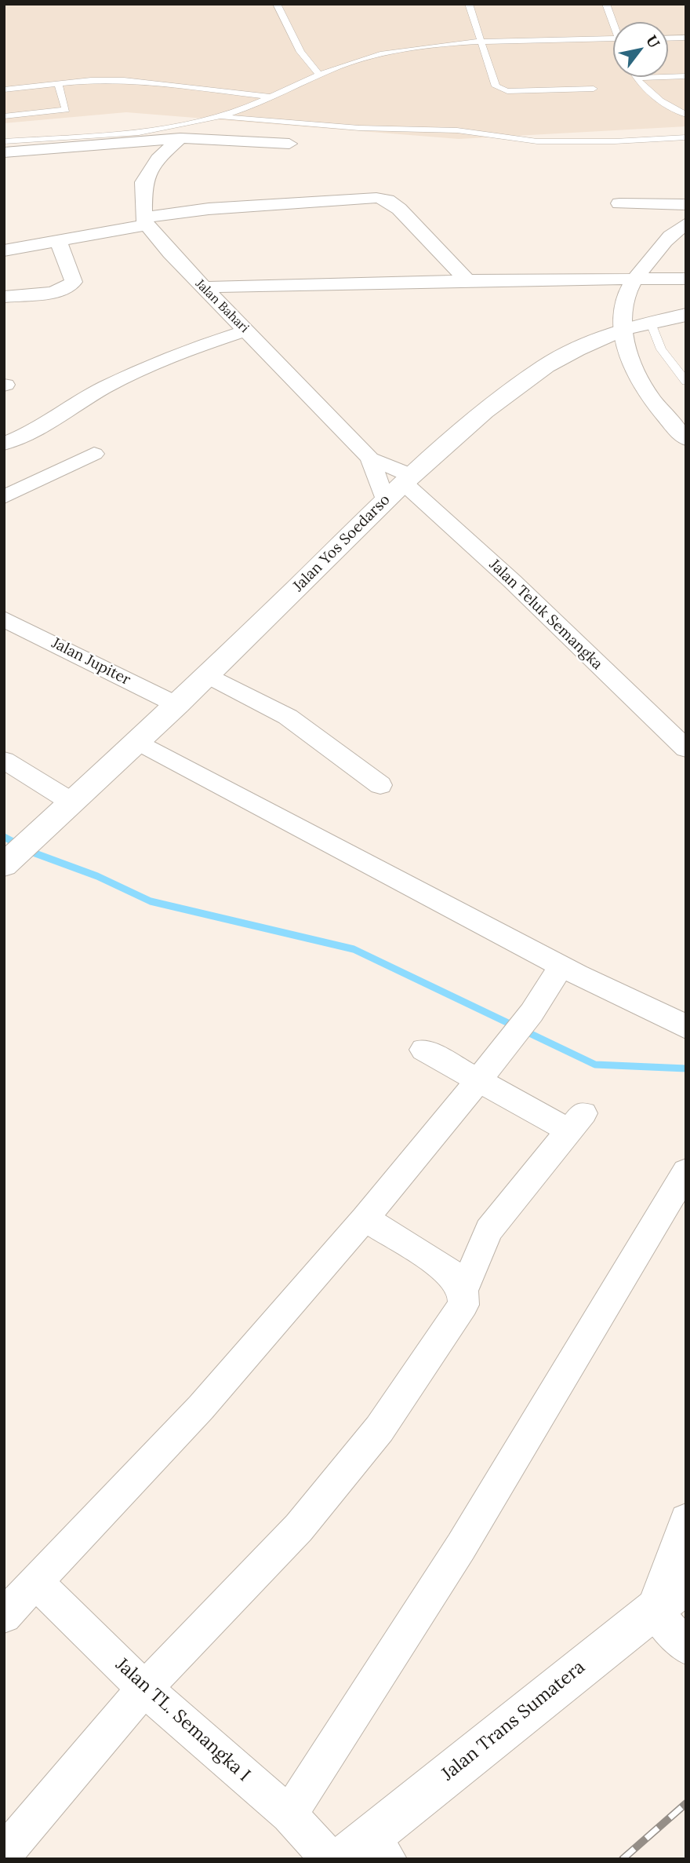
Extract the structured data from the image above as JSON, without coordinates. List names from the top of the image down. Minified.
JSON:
{"streets":{"highway":["Jalan Yos Soedarso","Jalan Trans Sumatera"],"street":["Jalan Bahari","Jalan Teluk Semangka","Jalan Jupiter","Jalan TL. Semangka I"]},"crossings":[["Jalan Bahari","Jalan Yos Soedarso"],["Jalan Bahari","Jalan Teluk Semangka"],["Jalan Yos Soedarso","Jalan Teluk Semangka"],["Jalan Yos Soedarso","Jalan Jupiter"]],"north":"top right"}
